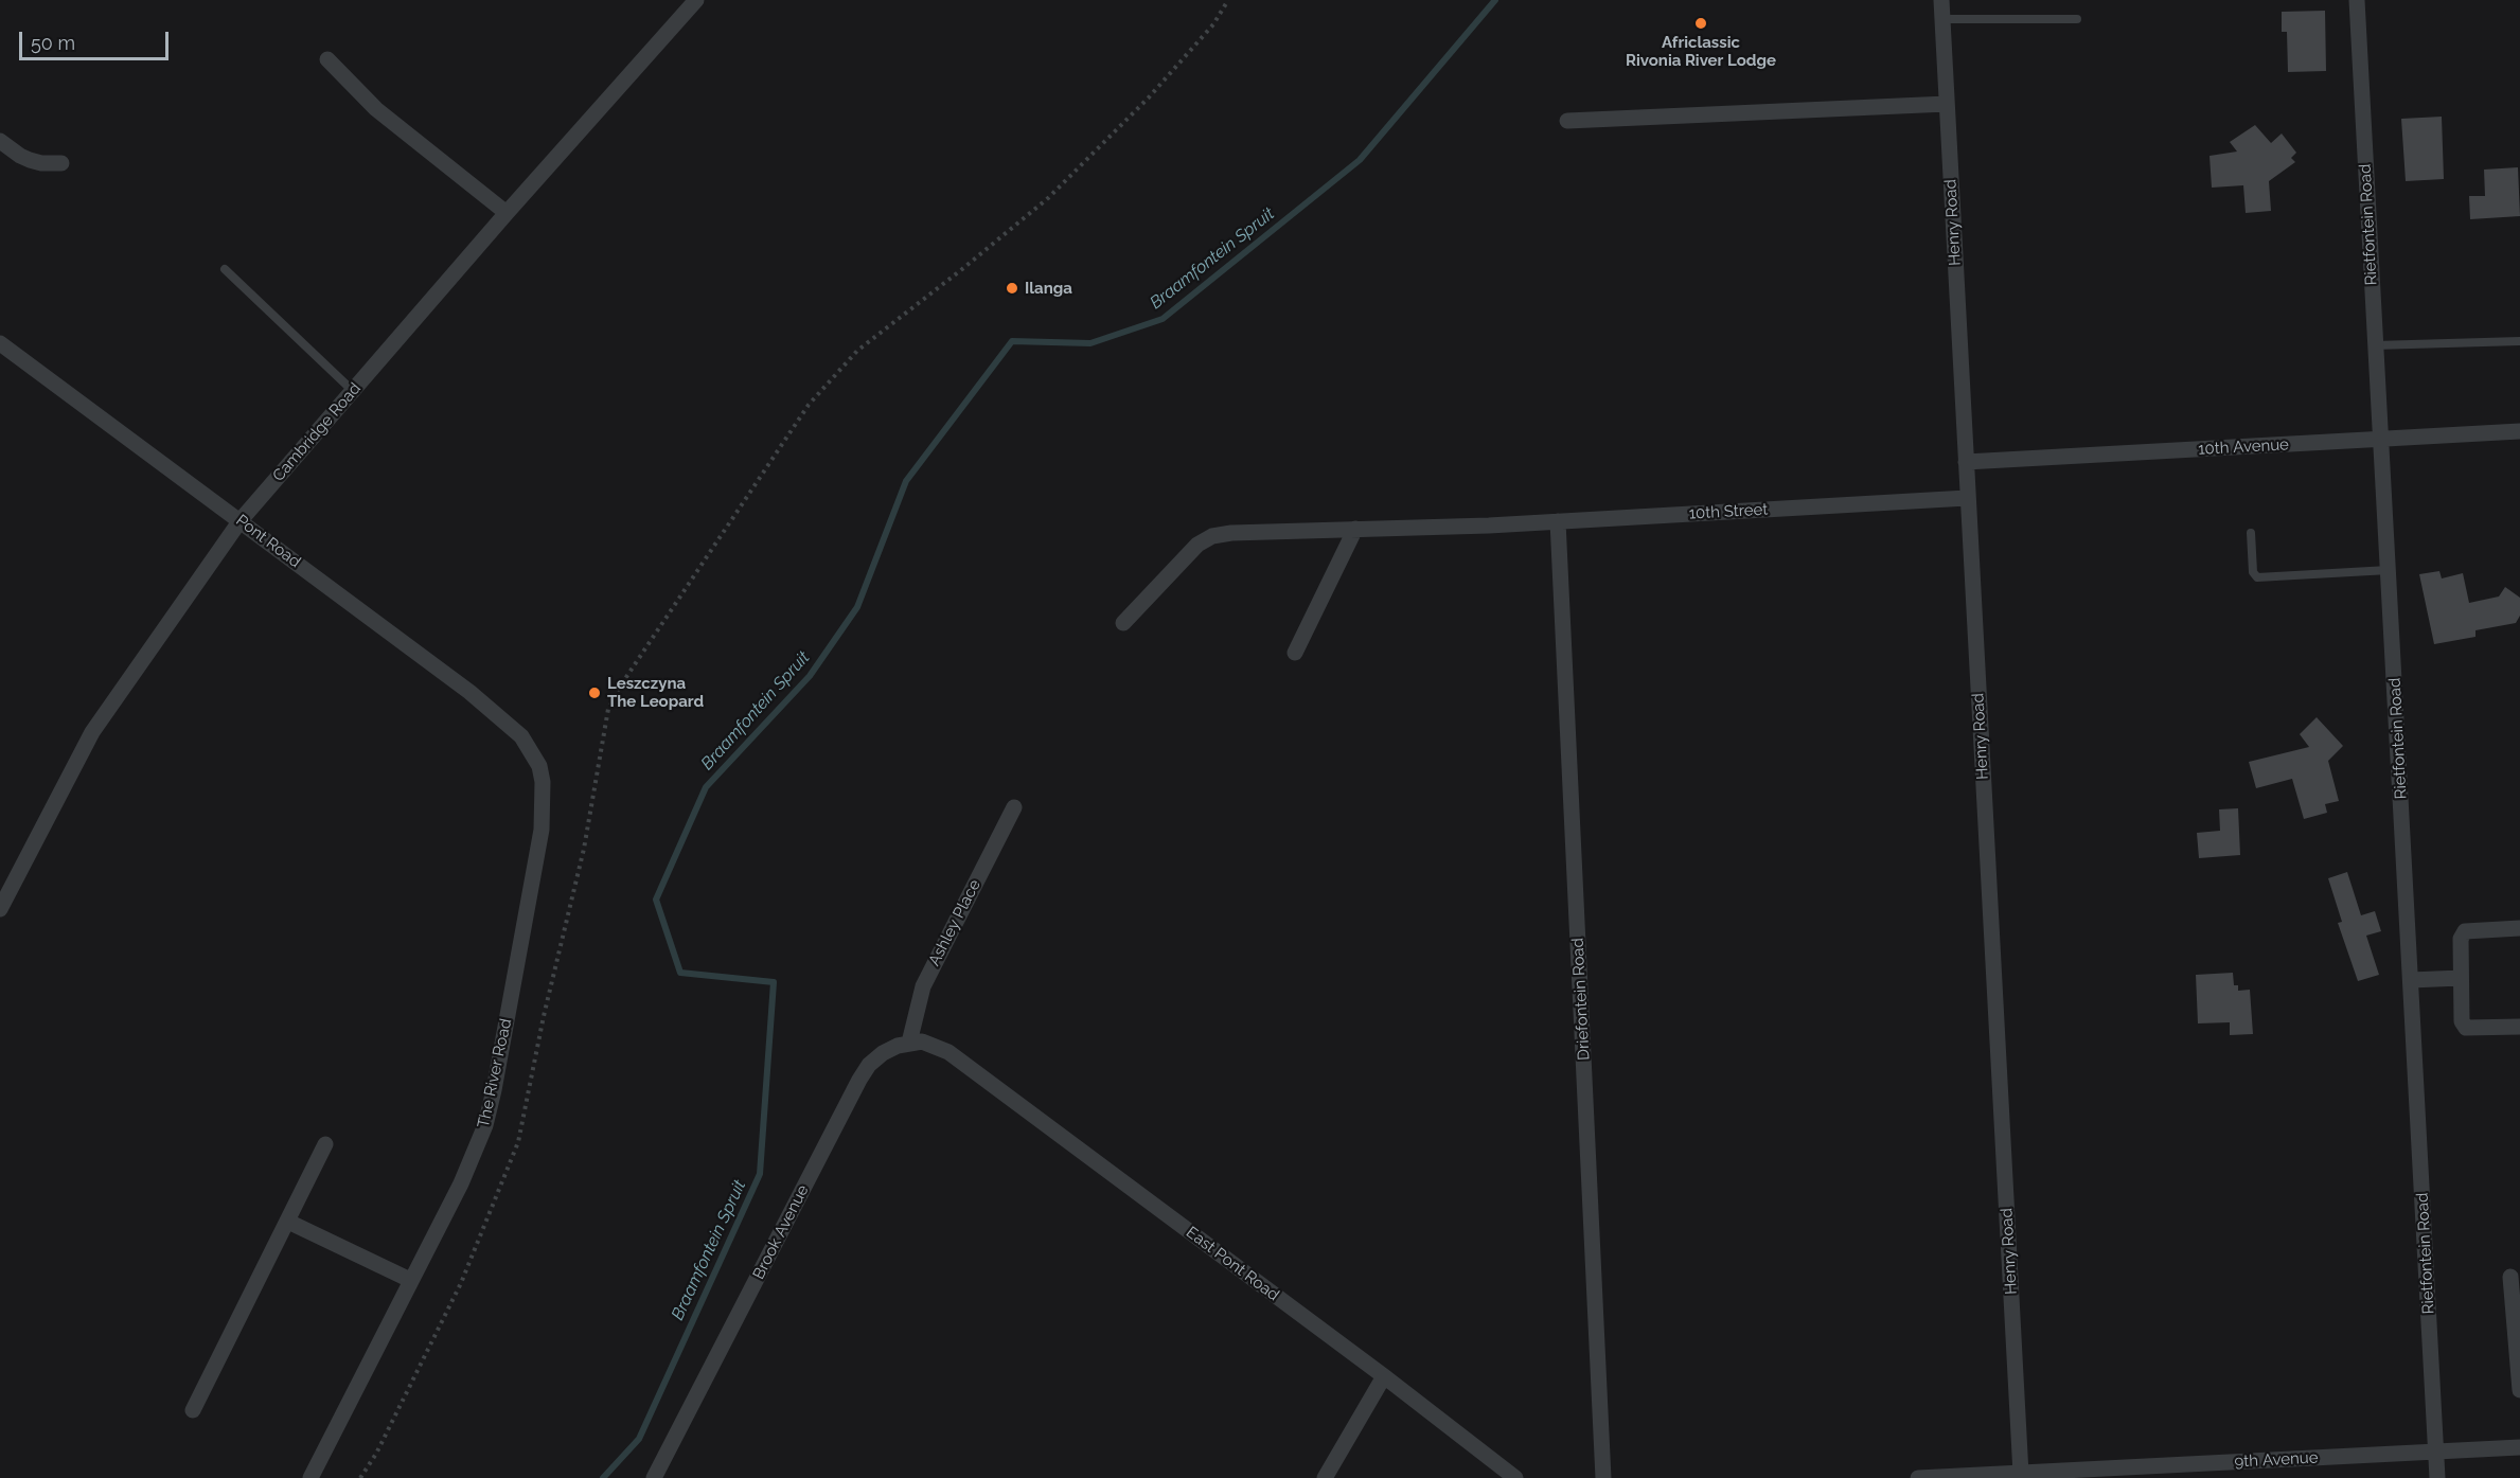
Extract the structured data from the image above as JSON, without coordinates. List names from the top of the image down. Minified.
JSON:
{"streets":{"street":["Henry Road","Rietfontein Road","Cambridge Road","10th Avenue","10th Street","Pont Road","Ashley Place","Driefontein Road","The River Road","Brook Avenue","East Pont Road","9th Avenue"]},"crossings":[["Henry Road","10th Avenue"],["Henry Road","10th Street"],["Henry Road","9th Avenue"],["Rietfontein Road","10th Avenue"],["Rietfontein Road","9th Avenue"],["Cambridge Road","Pont Road"],["10th Street","Driefontein Road"],["Pont Road","The River Road"],["Ashley Place","Brook Avenue"],["Ashley Place","East Pont Road"],["Brook Avenue","East Pont Road"]],"water":["Braamfontein Spruit"],"places":["Africlassic Rivonia River Lodge","Ilanga","Leszczyna The Leopard"],"scale_bar":"50 m"}
